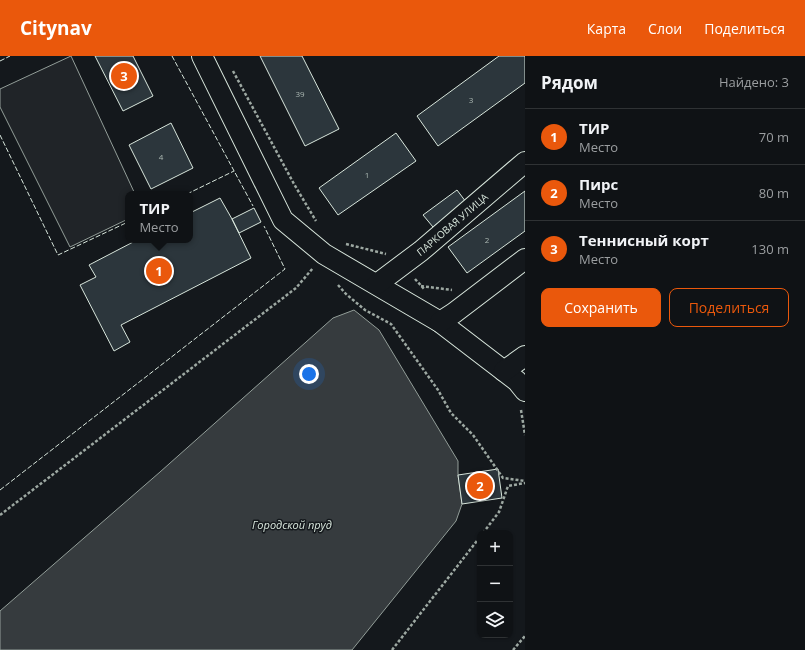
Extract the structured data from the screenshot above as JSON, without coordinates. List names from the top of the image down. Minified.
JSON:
{"streets":{"street":["ПАРКОВАЯ УЛИЦА"]},"water":["Городской пруд"],"house_numbers":["39","3","4","1","2"],"page":{"header":"Citynav","nav":["Карта","Слои","Поделиться"],"heading":["Рядом","Найдено: 3"],"pins":["3","1","2"],"list":[{"mark":"1","name":"ТИР","note":"Место","value":"70 m"},{"mark":"2","name":"Пирс","note":"Место","value":"80 m"},{"mark":"3","name":"Теннисный корт","note":"Место","value":"130 m"}],"popup":["ТИР","Место"],"buttons":["Сохранить","Поделиться"],"map_buttons":["+","−"]}}
